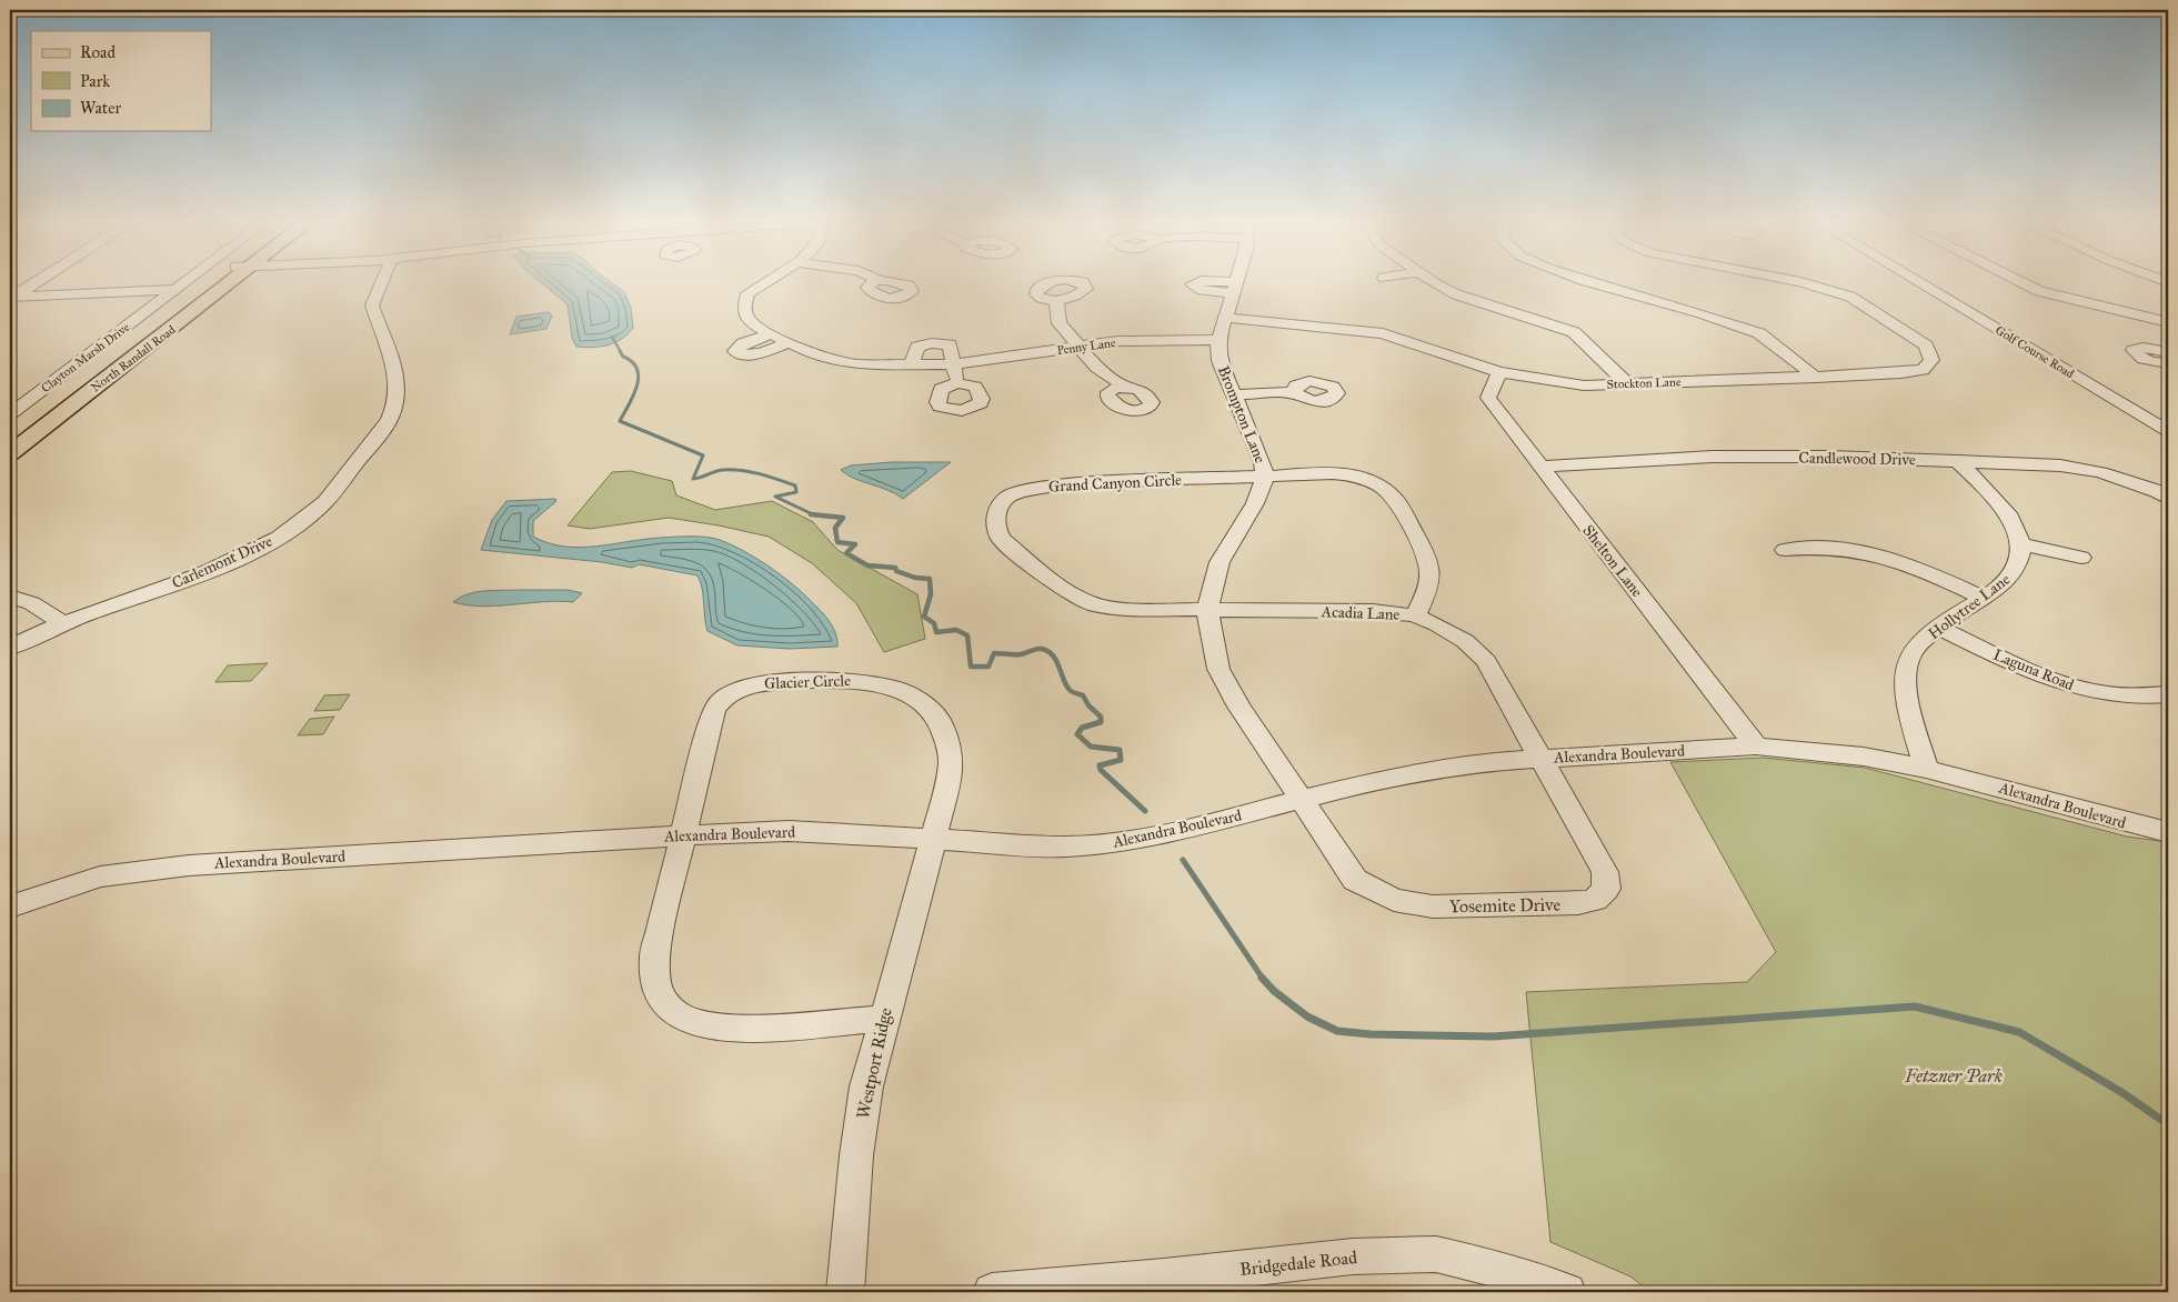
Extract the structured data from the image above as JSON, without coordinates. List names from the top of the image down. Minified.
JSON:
{"streets":{"main road":["North Randall Road"],"street":["Penny Lane","Golf Course Road","Clayton Marsh Drive","Stockton Lane","Brompton Lane","Candlewood Drive","Grand Canyon Circle","Shelton Lane","Carlemont Drive","Hollytree Lane","Acadia Lane","Laguna Road","Glacier Circle","Alexandra Boulevard","Yosemite Drive","Westport Ridge","Bridgedale Road"]},"crossings":[["Penny Lane","Brompton Lane"],["Stockton Lane","Brompton Lane"],["Stockton Lane","Shelton Lane"],["Brompton Lane","Grand Canyon Circle"],["Brompton Lane","Acadia Lane"],["Brompton Lane","Alexandra Boulevard"],["Brompton Lane","Yosemite Drive"],["Candlewood Drive","Shelton Lane"],["Grand Canyon Circle","Acadia Lane"],["Shelton Lane","Alexandra Boulevard"],["Hollytree Lane","Laguna Road"],["Hollytree Lane","Alexandra Boulevard"],["Acadia Lane","Alexandra Boulevard"],["Acadia Lane","Yosemite Drive"],["Glacier Circle","Alexandra Boulevard"],["Glacier Circle","Westport Ridge"],["Alexandra Boulevard","Yosemite Drive"],["Alexandra Boulevard","Westport Ridge"]],"parks":["Fetzner Park"],"legend":["Road","Park","Water"]}
